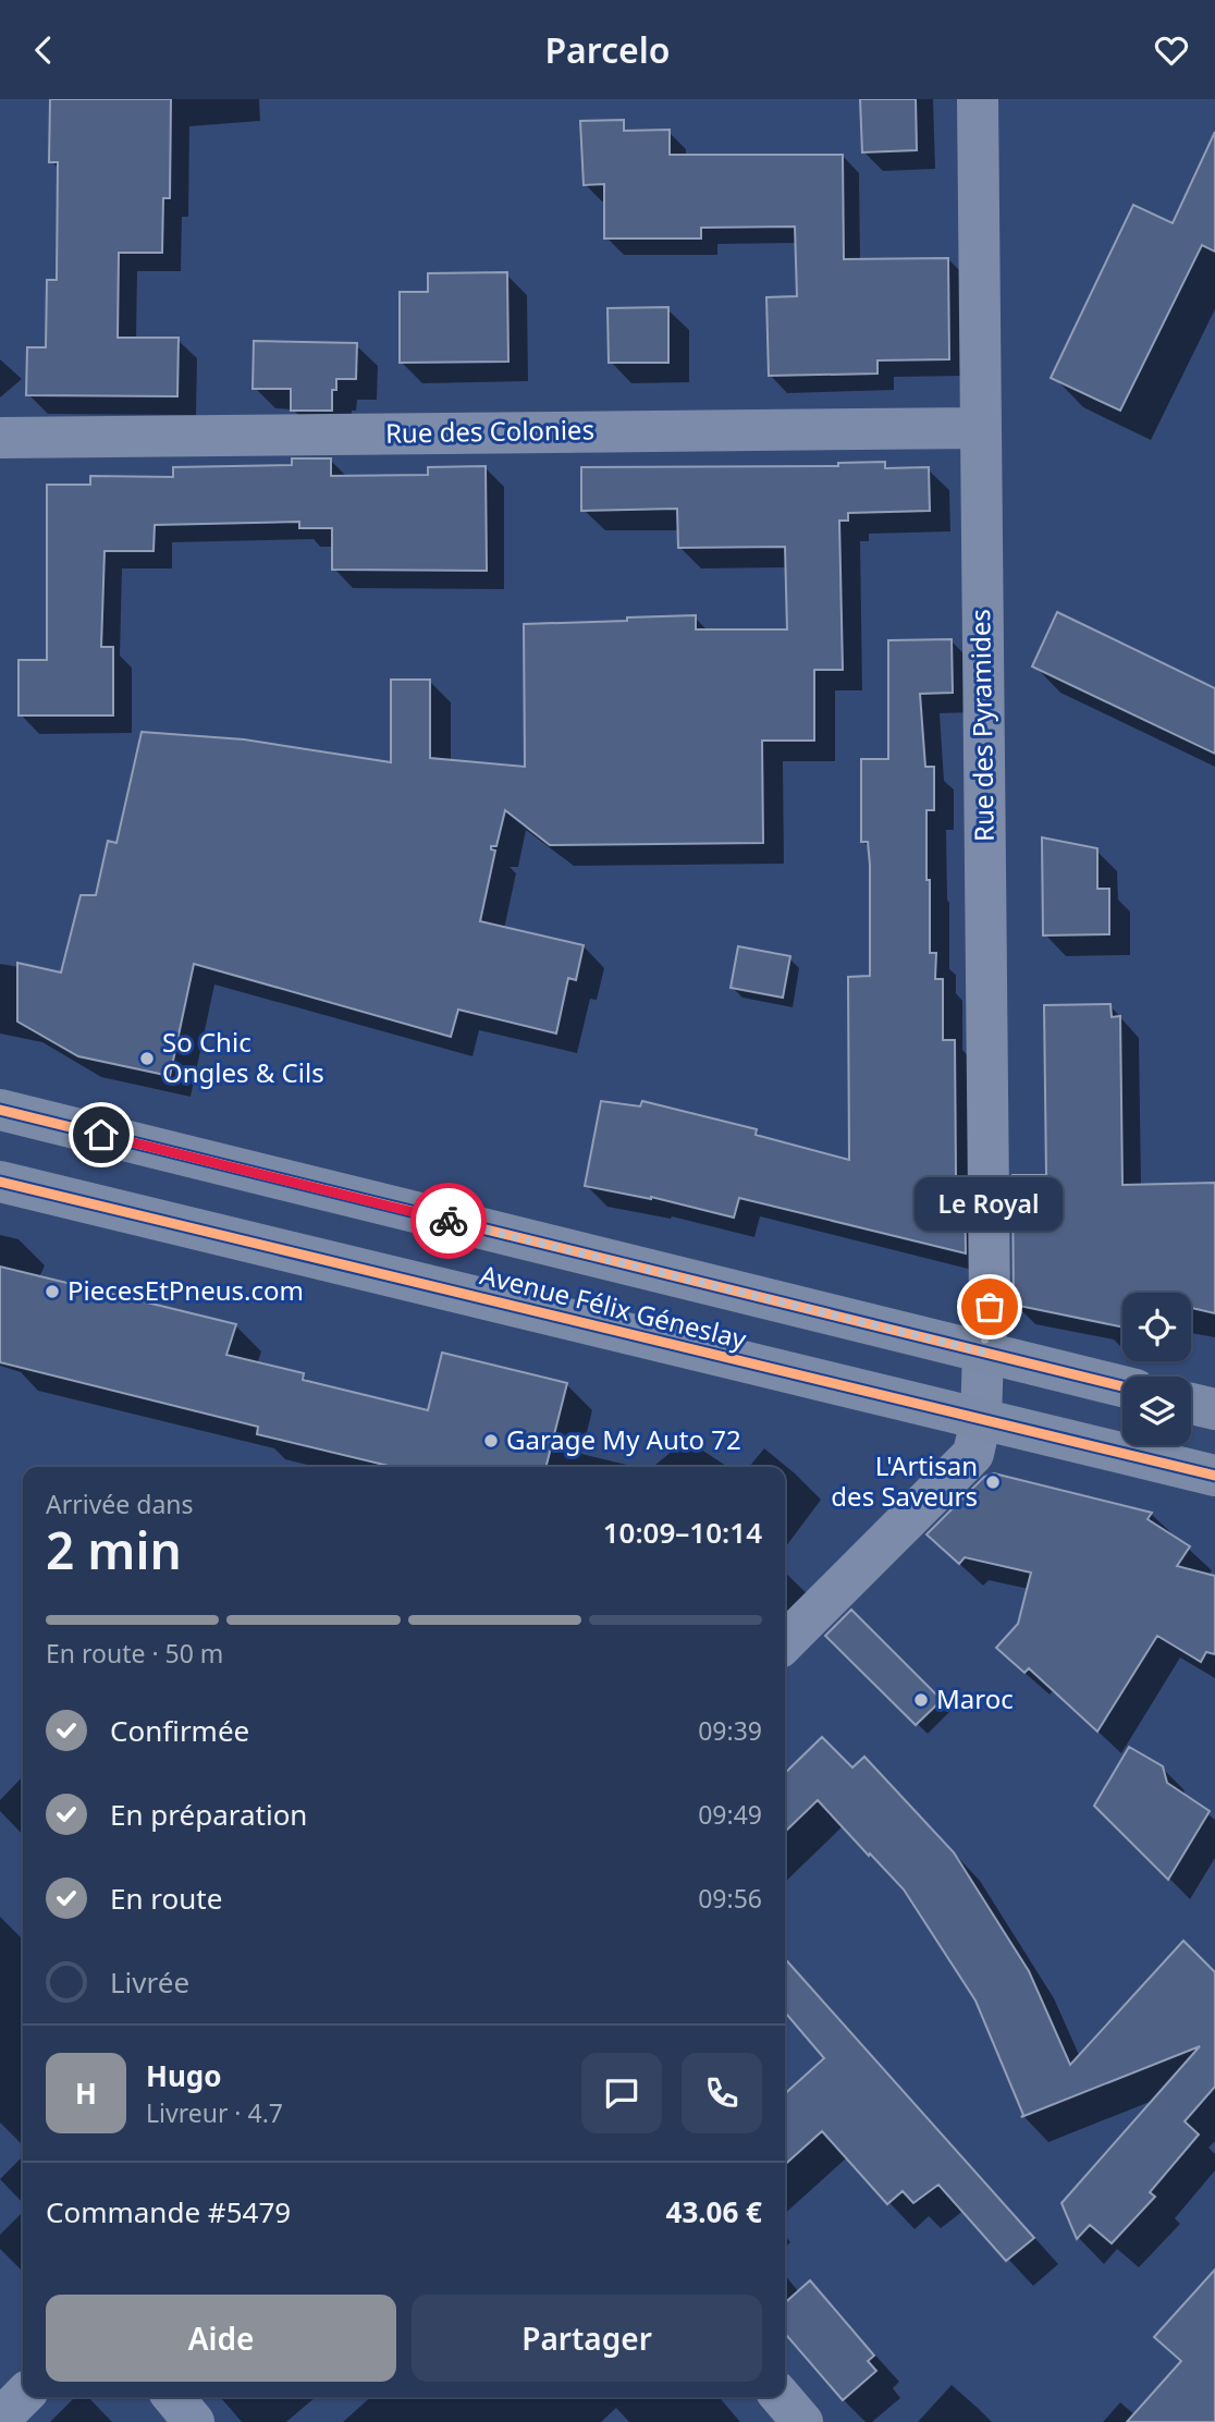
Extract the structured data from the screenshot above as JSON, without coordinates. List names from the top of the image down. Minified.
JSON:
{"streets":{"main road":["Avenue Félix Géneslay"],"street":["Rue des Colonies","Rue des Pyramides"]},"crossings":[["Rue des Colonies","Rue des Pyramides"],["Rue des Pyramides","Avenue Félix Géneslay"]],"places":["So Chic Ongles & Cils","PiecesEtPneus.com","Le Royal","Garage My Auto 72","L'Artisan des Saveurs","Maroc"],"page":{"header":"Parcelo","bubble":"Le Royal","heading":["2 min","Arrivée dans","10:09–10:14"],"panel":["Hugo","Livreur · 4.7","Commande #5479","43.06 €"],"bar":"En route · 50 m","list":[["Confirmée","09:39"],["En préparation","09:49"],["En route","09:56"],"Livrée"],"round":"H","buttons":["Aide","Partager"]}}
